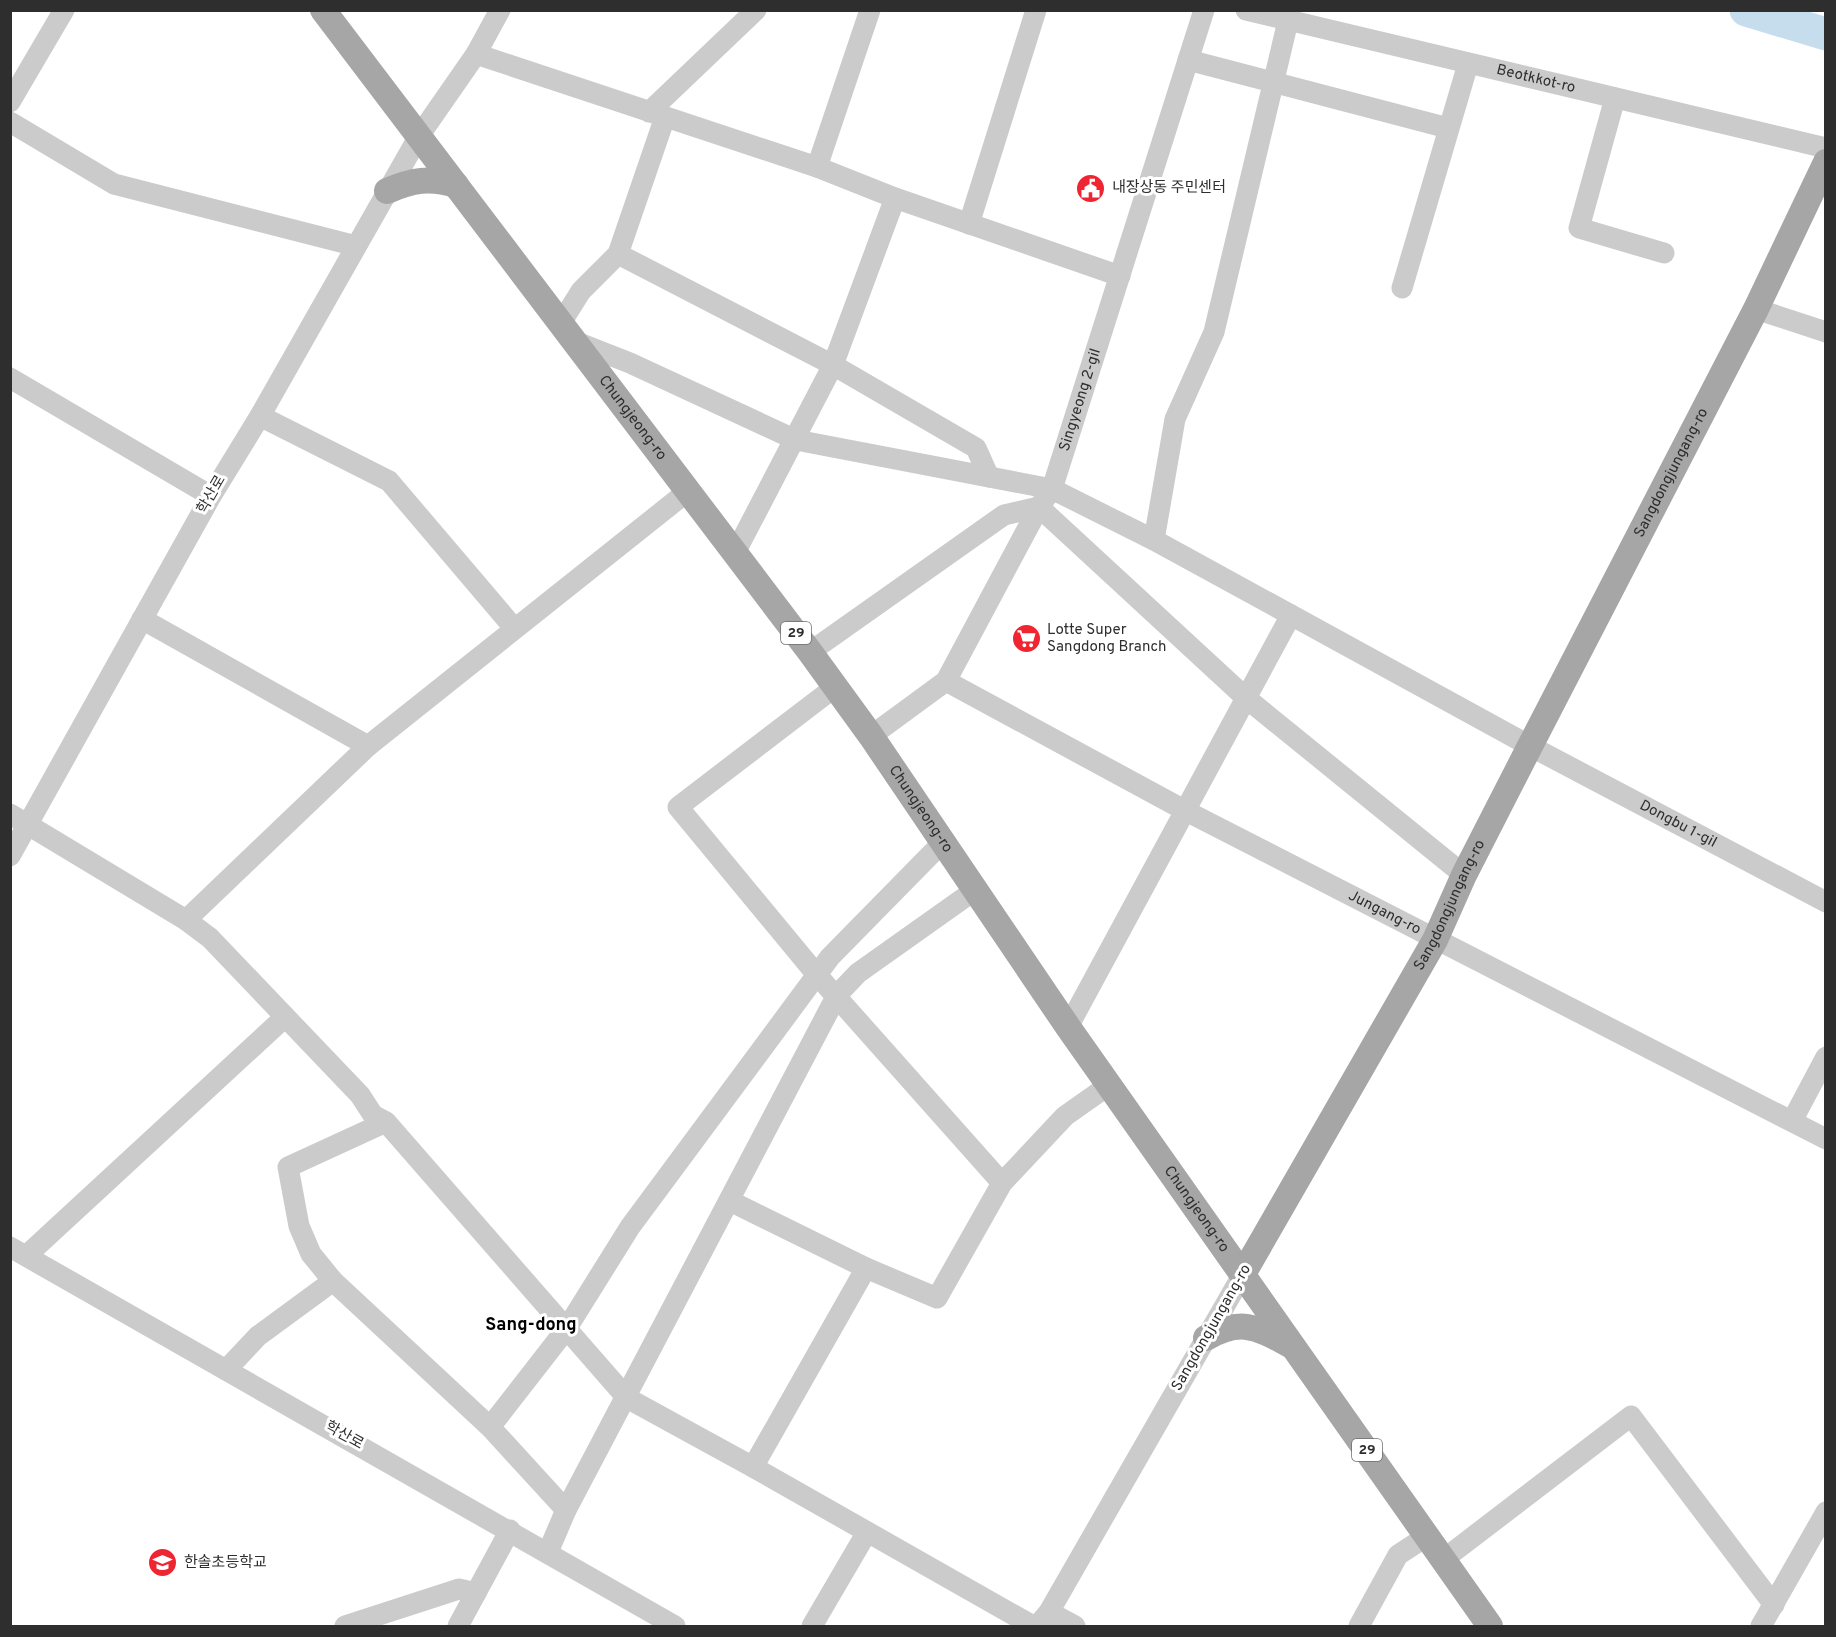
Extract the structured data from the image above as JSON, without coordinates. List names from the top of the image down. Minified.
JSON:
{"streets":{"main road":["Chungjeong-ro","Sangdongjungang-ro","29"],"street":["Beotkkot-ro","Singyeong 2-gil","학산로","Dongbu 1-gil","Jungang-ro"]},"crossings":[["Singyeong 2-gil","Chungjeong-ro"],["Singyeong 2-gil","Dongbu 1-gil"],["Singyeong 2-gil","Jungang-ro"],["Chungjeong-ro","Sangdongjungang-ro"],["Chungjeong-ro","학산로"],["Chungjeong-ro","Dongbu 1-gil"],["Sangdongjungang-ro","Dongbu 1-gil"],["Sangdongjungang-ro","Jungang-ro"]],"districts":["Sang-dong"],"places":{"public building":["내장상동 주민센터"],"supermarket":["Lotte Super Sangdong Branch"],"school or university":["한솔초등학교"]}}
